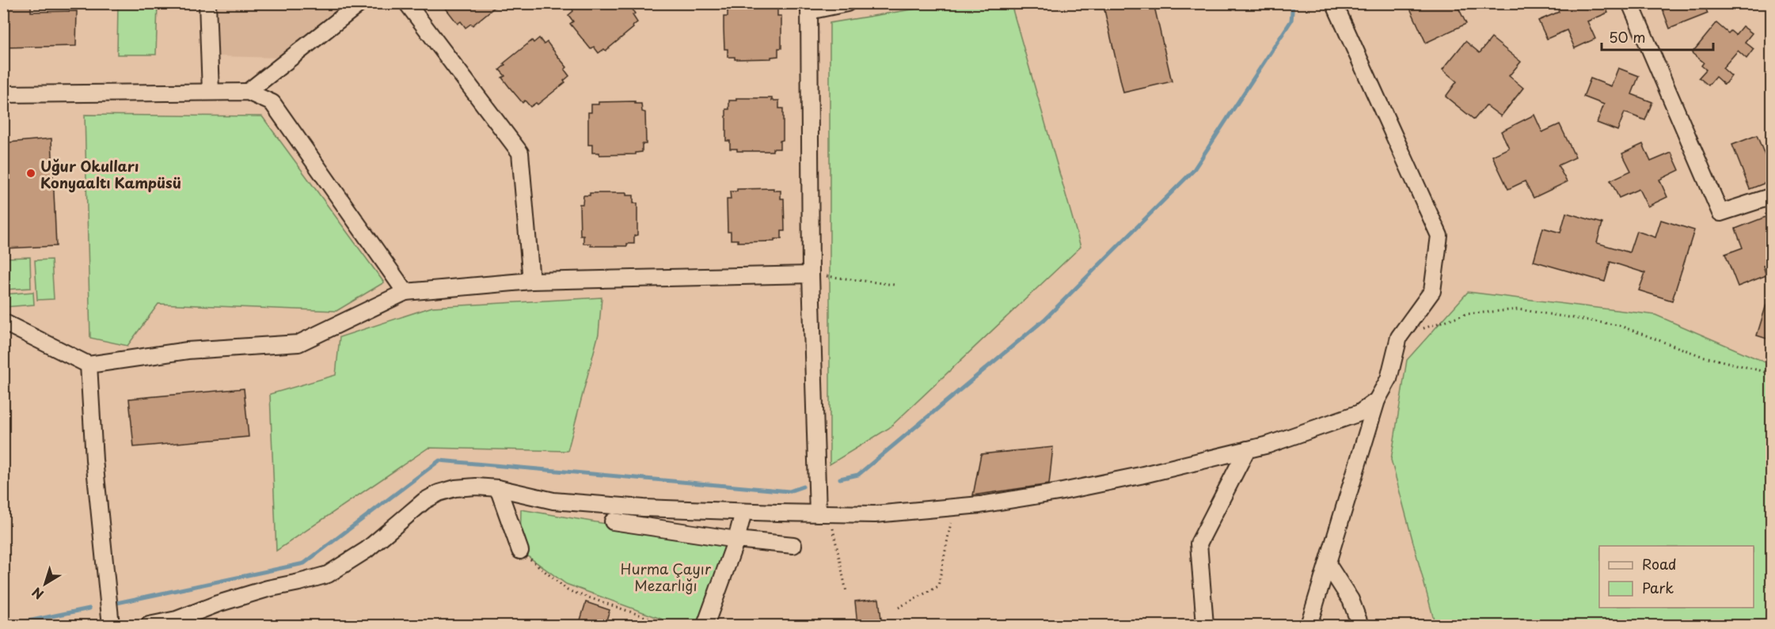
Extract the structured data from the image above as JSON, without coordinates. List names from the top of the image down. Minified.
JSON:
{"parks":["Hurma Çayır Mezarlığı"],"places":["Uğur Okulları Konyaaltı Kampüsü"],"legend":["Road","Park"],"scale_bar":"50 m","north":"bottom left"}
